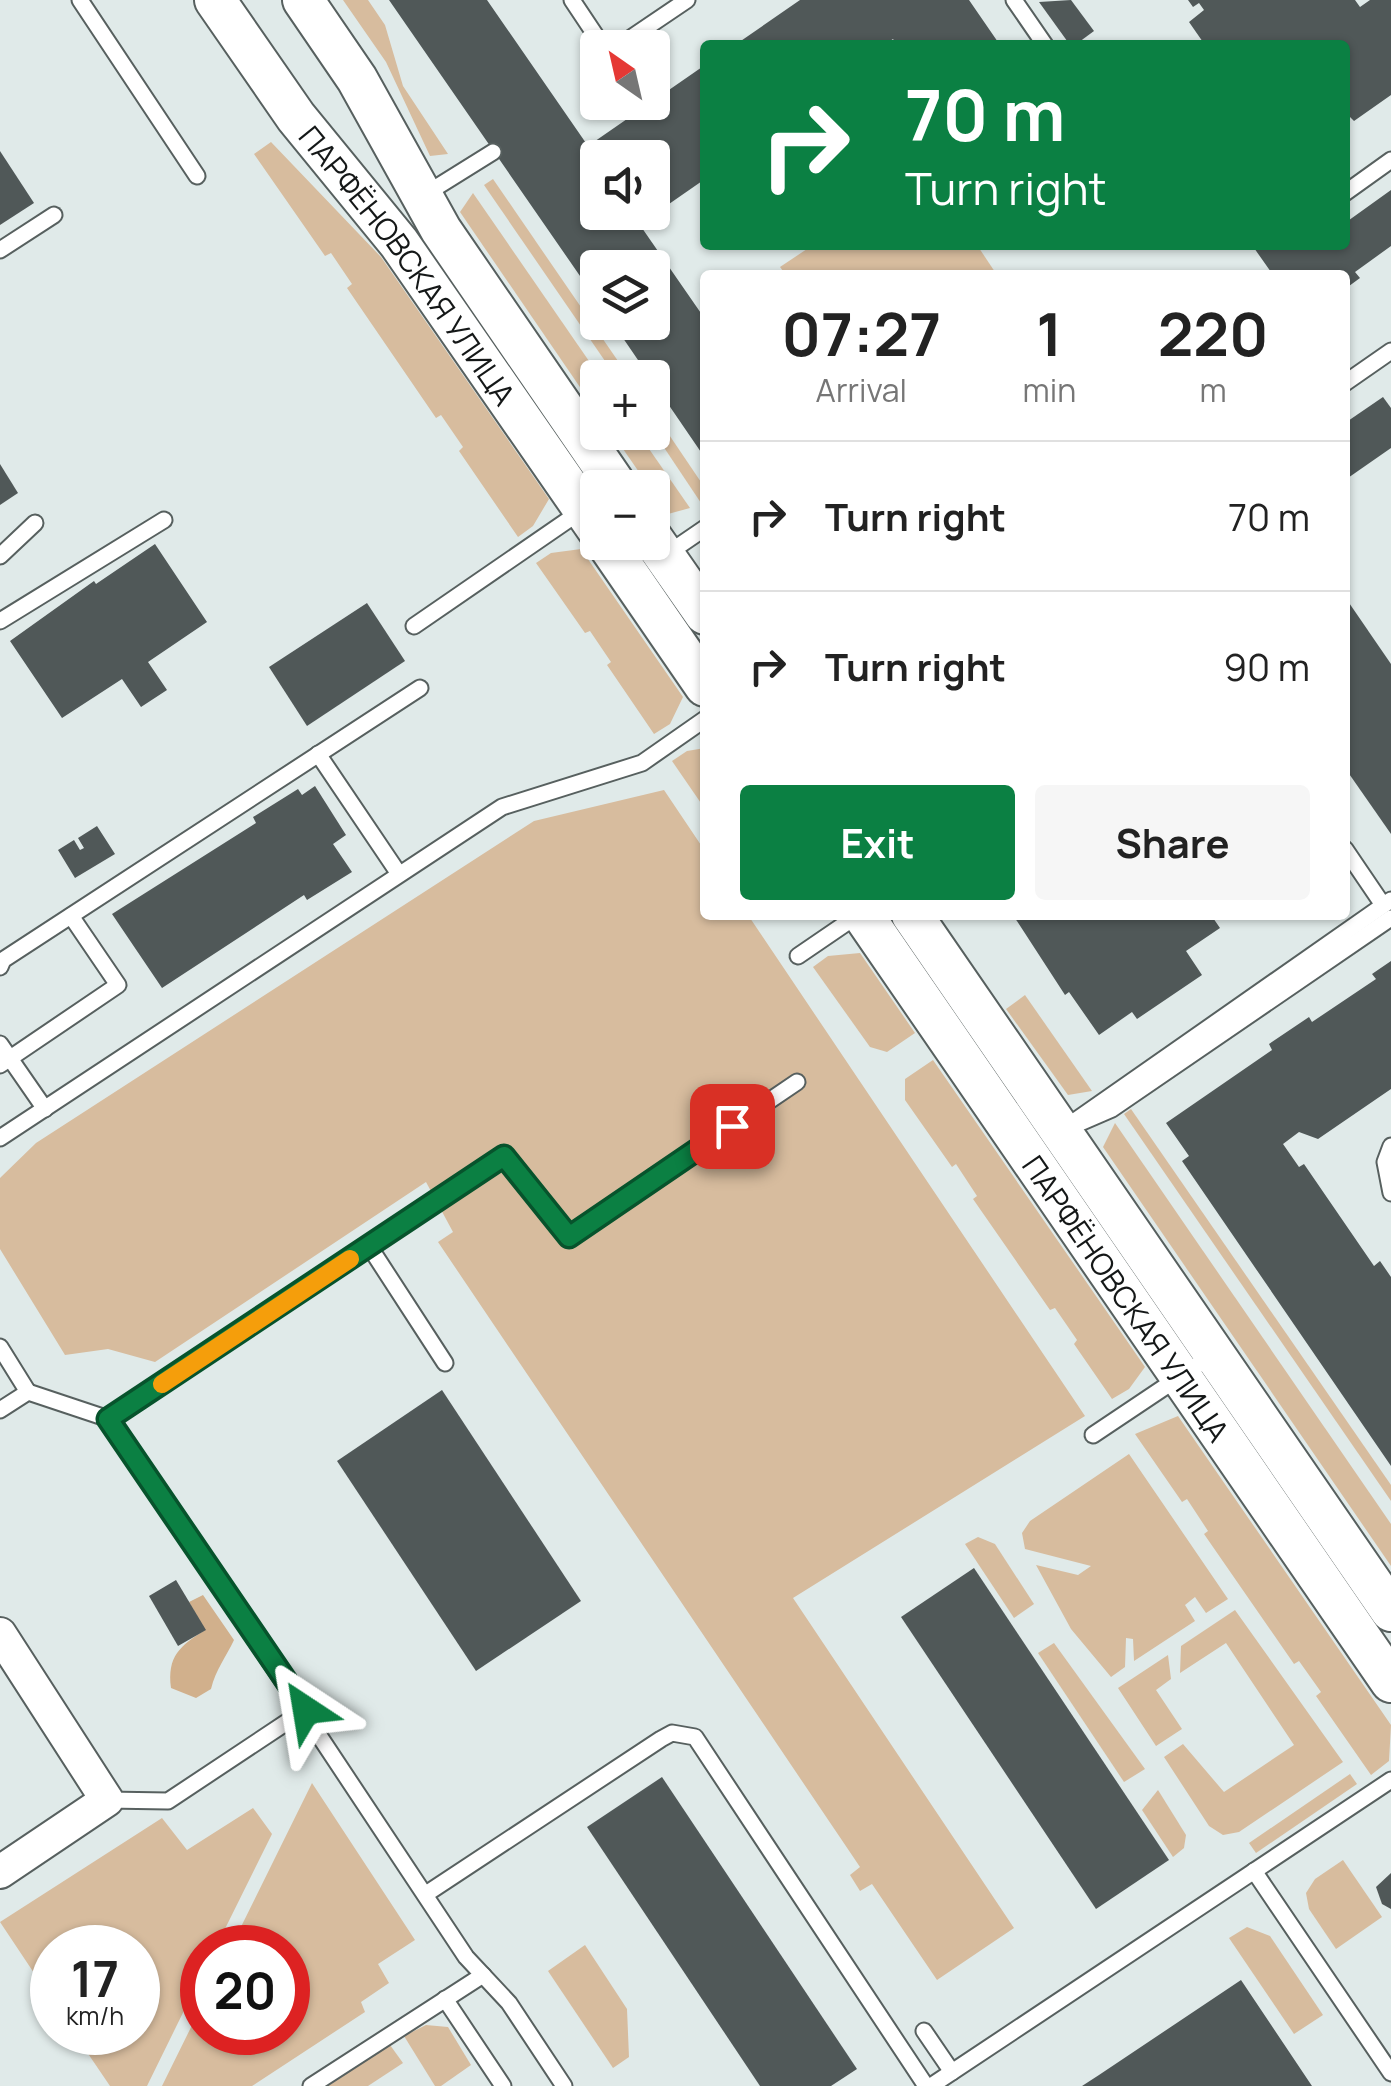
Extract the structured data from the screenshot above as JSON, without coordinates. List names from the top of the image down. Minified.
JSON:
{"streets":{"street":["ПАРФЁНОВСКАЯ УЛИЦА"]},"north":"top left","page":{"map_buttons":["+","−"],"turn":["70 m","Turn right"],"eta":["07:27","Arrival","1","min","220","m"],"list":[{"name":"Turn right","value":"70 m"},{"name":"Turn right","value":"90 m"}],"buttons":["Exit","Share"],"speed":"17 km/h","limit":"20"}}
